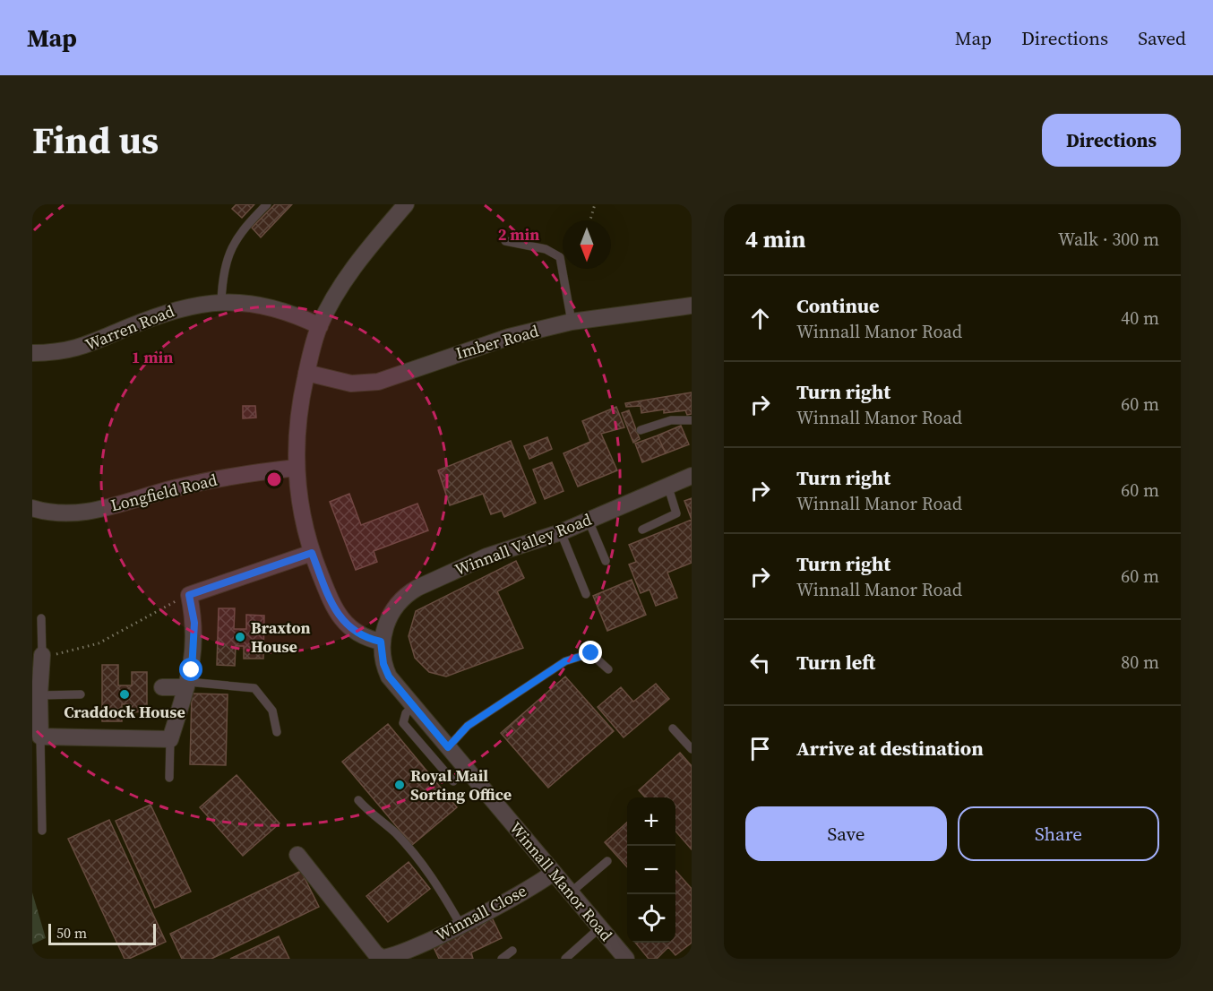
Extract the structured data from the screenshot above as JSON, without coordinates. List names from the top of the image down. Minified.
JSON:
{"streets":{"street":["Warren Road","Imber Road","Longfield Road","Winnall Valley Road","Winnall Manor Road","Winnall Close"]},"crossings":[["Winnall Valley Road","Winnall Manor Road"],["Winnall Manor Road","Winnall Close"]],"places":["Braxton House","Craddock House","Royal Mail Sorting Office"],"scale_bar":"50 m","north":"bottom","page":{"header":"Map","nav":["Map","Directions","Saved"],"title":"Find us","buttons":["Directions",["Save","Share"]],"heading":["4 min","Walk · 300 m"],"list":[["Continue","Winnall Manor Road","40 m"],["Turn right","Winnall Manor Road","60 m"],["Turn right","Winnall Manor Road","60 m"],["Turn right","Winnall Manor Road","60 m"],["Turn left","80 m"],"Arrive at destination"],"map_buttons":["+","−"],"scale":"50 m"},"rings":["2 min","1 min"]}
